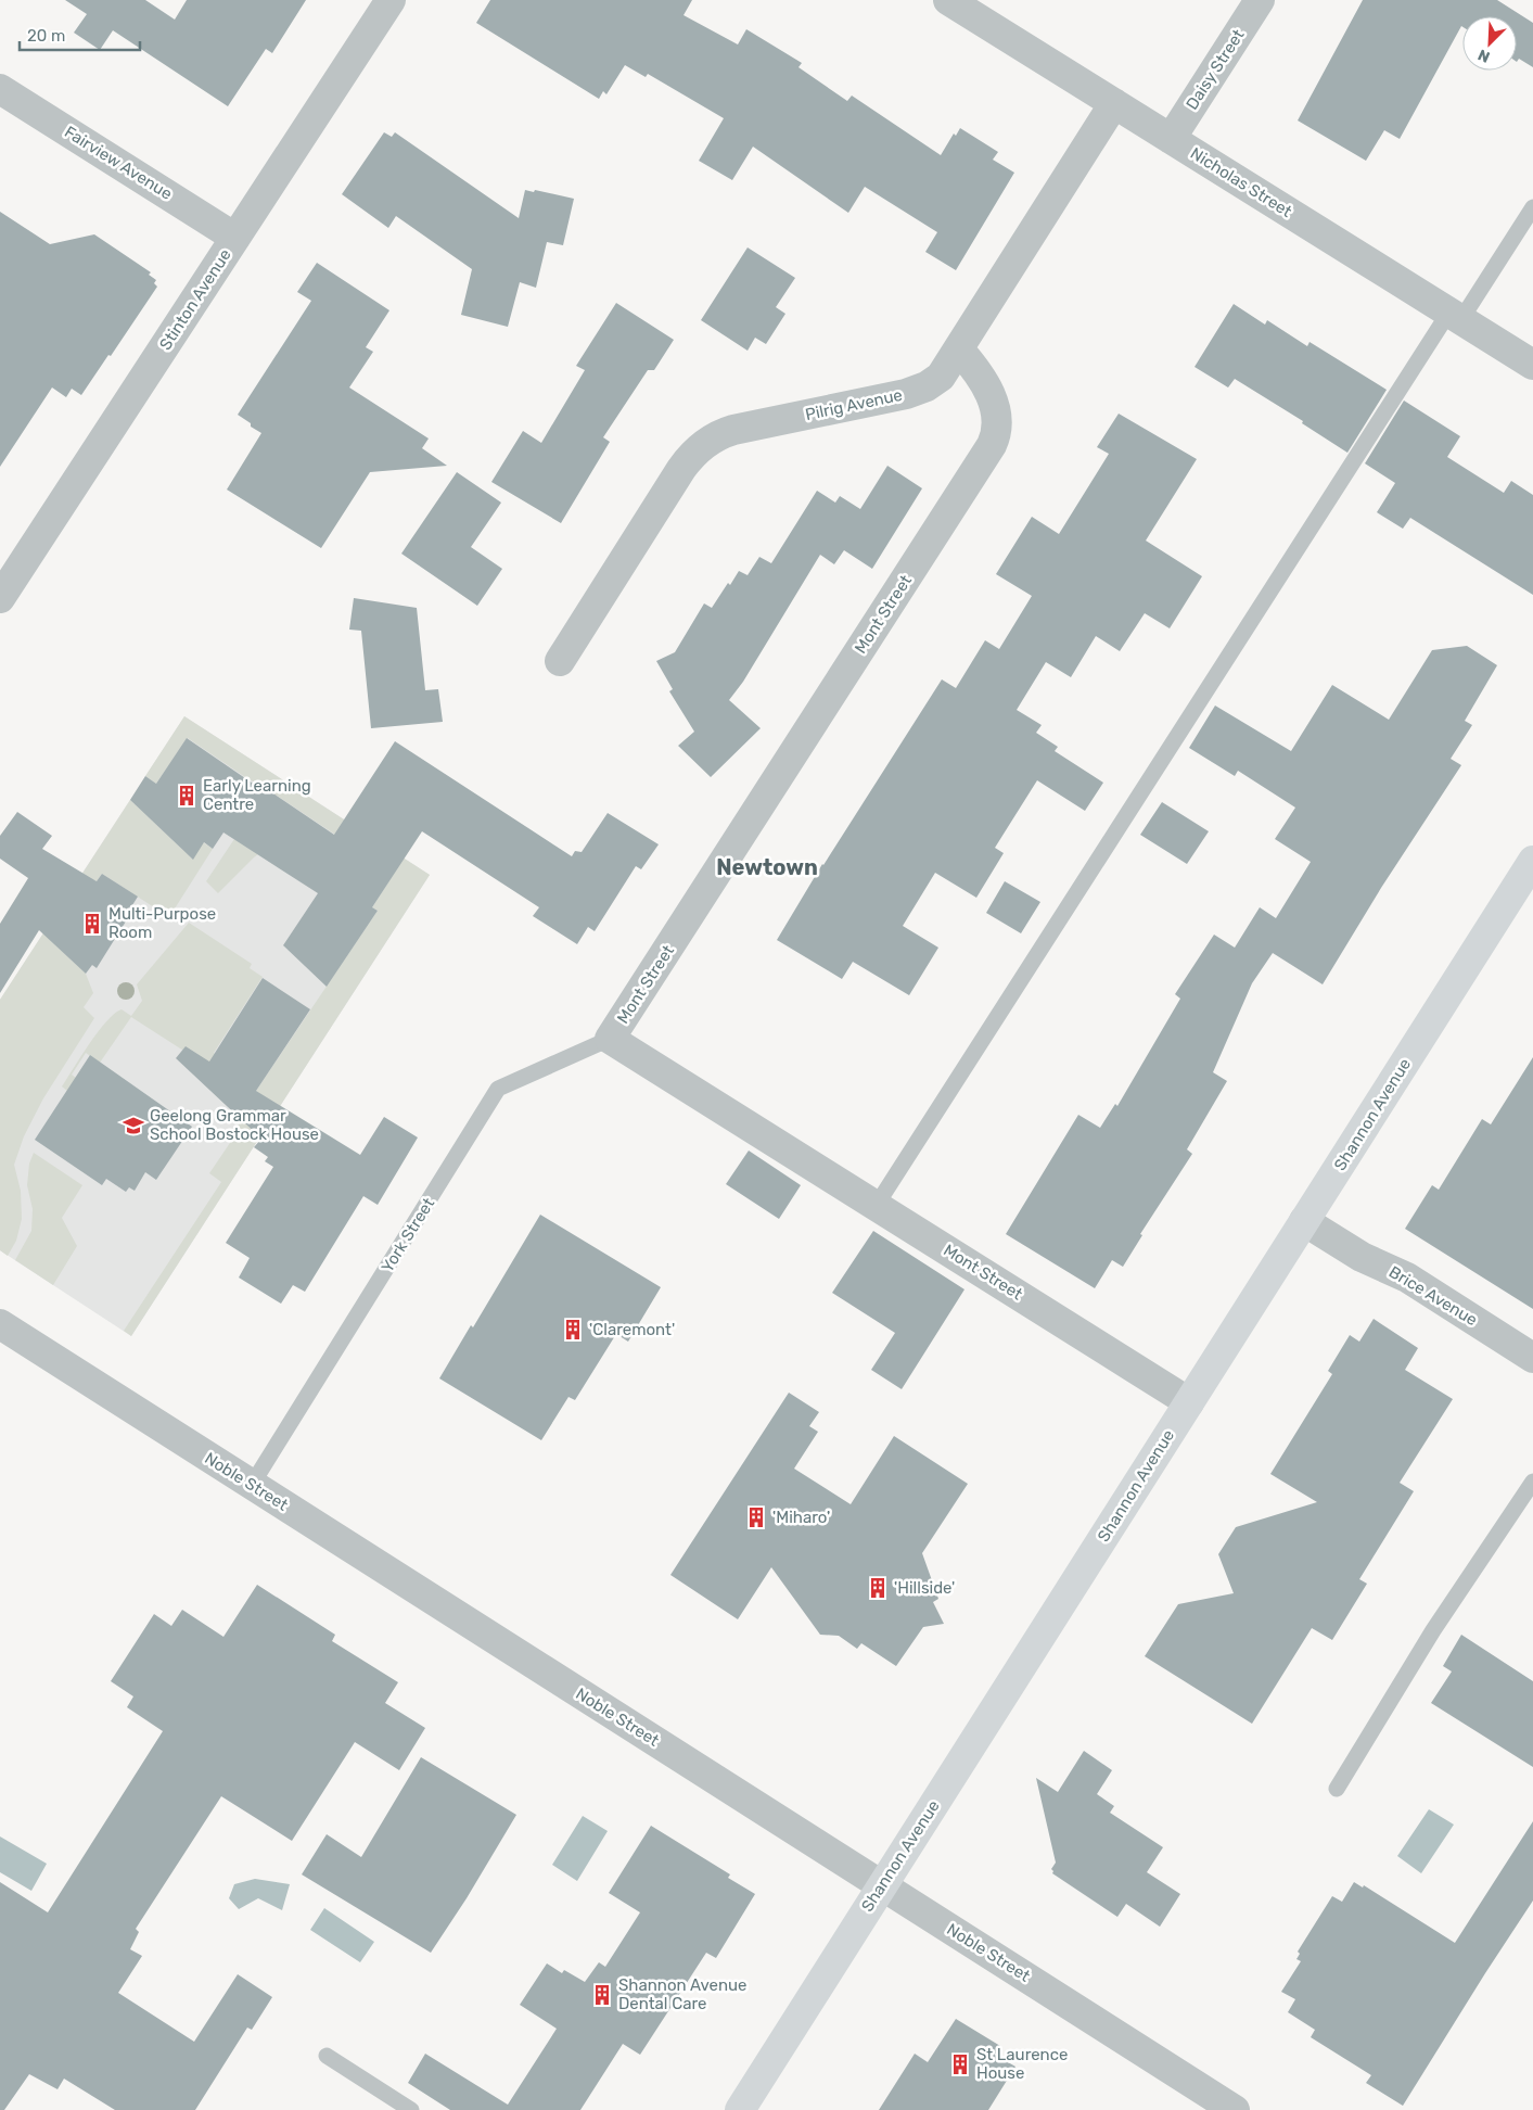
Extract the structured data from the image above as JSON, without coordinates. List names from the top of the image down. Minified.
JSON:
{"streets":{"main road":["Shannon Avenue"],"street":["Daisy Street","Fairview Avenue","Nicholas Street","Stinton Avenue","Pilrig Avenue","Mont Street","Brice Avenue","Noble Street"],"lane":["York Street"]},"crossings":[["Daisy Street","Nicholas Street"],["Fairview Avenue","Stinton Avenue"],["Nicholas Street","Pilrig Avenue"],["Pilrig Avenue","Mont Street"],["Mont Street","Shannon Avenue"],["Mont Street","York Street"],["Shannon Avenue","Brice Avenue"],["Shannon Avenue","Noble Street"],["York Street","Noble Street"]],"districts":["Newtown"],"places":{"building":["Early Learning Centre","Multi-Purpose Room","'Claremont'","'Miharo'","'Hillside'","Shannon Avenue Dental Care","St Laurence House"],"school or university":["Geelong Grammar School Bostock House"]},"scale_bar":"20 m","north":"bottom left"}
